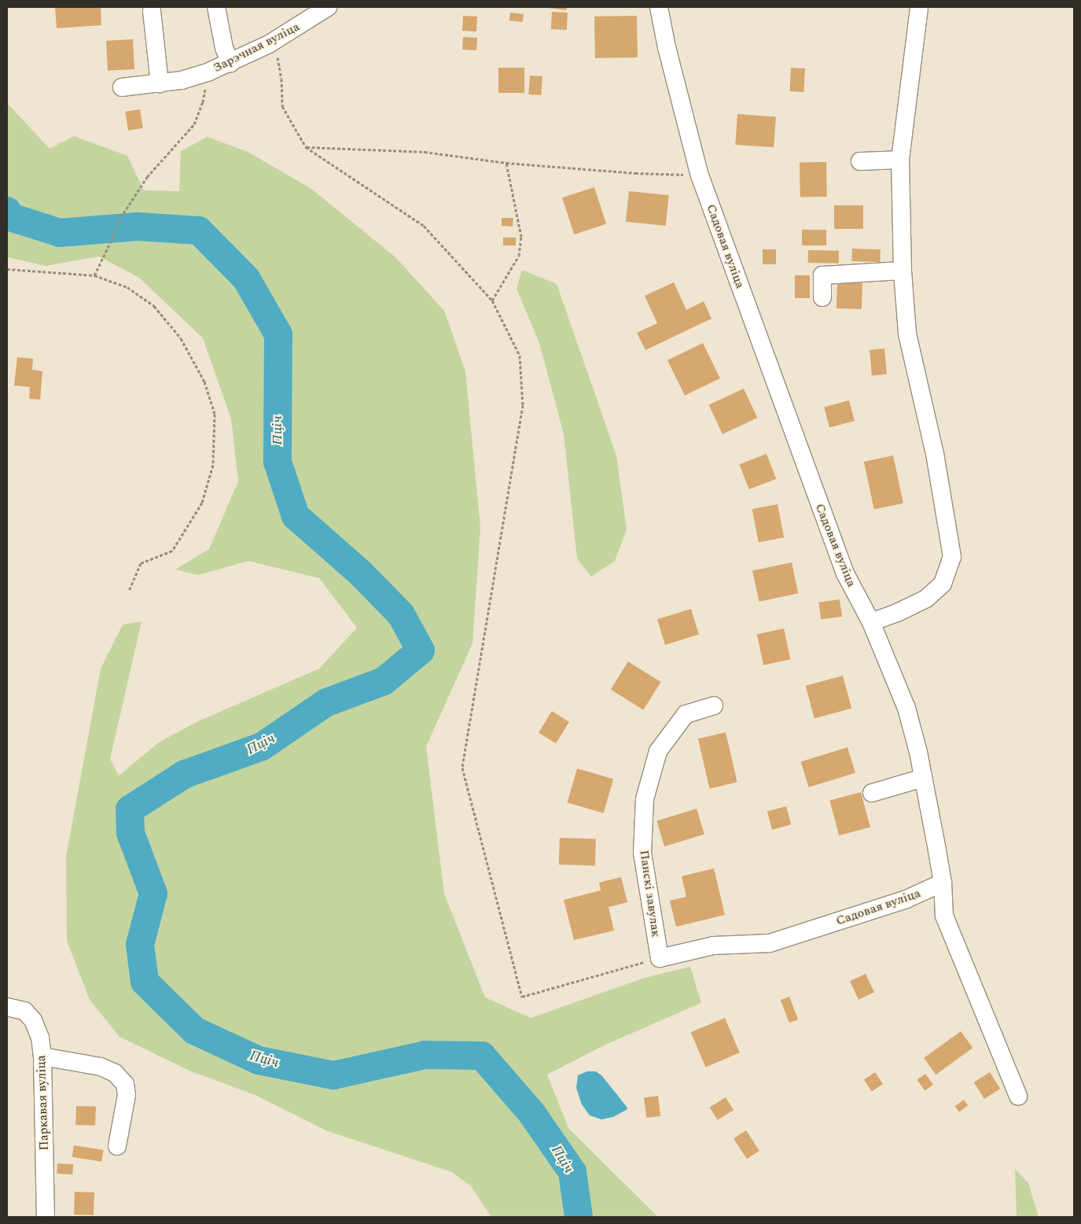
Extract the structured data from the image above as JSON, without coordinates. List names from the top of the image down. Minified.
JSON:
{"streets":{"street":["Зарэчная вуліца","Садовая вуліца","Панскі завулак","Паркавая вуліца"]},"crossings":[["Садовая вуліца","Панскі завулак"]],"water":["Пціч"]}
